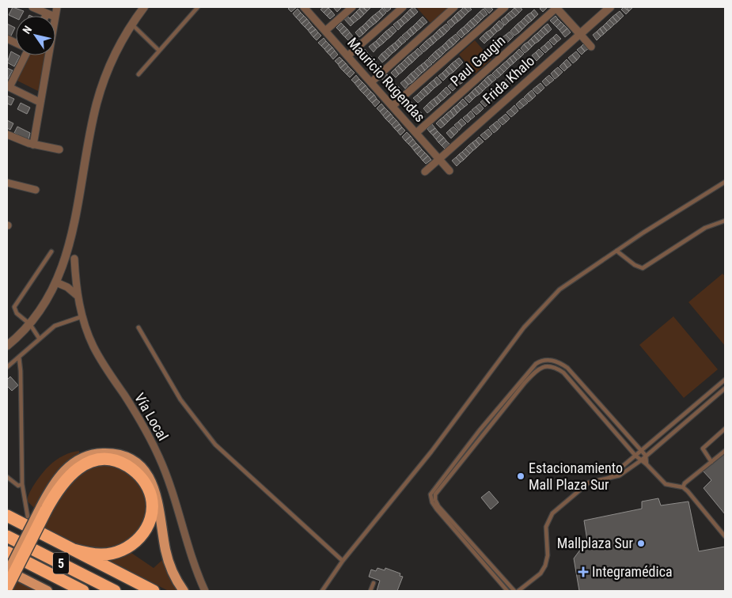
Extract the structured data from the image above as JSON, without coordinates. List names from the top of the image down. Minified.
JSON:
{"streets":{"highway":["5"],"street":["Paul Gaugin","Mauricio Rugendas","Frida Khalo","Vía Local"]},"crossings":[["Paul Gaugin","Mauricio Rugendas"],["Mauricio Rugendas","Frida Khalo"]],"places":{"other":["Estacionamiento Mall Plaza Sur","Mallplaza Sur"],"health":["Integramédica"]},"north":"top left"}
